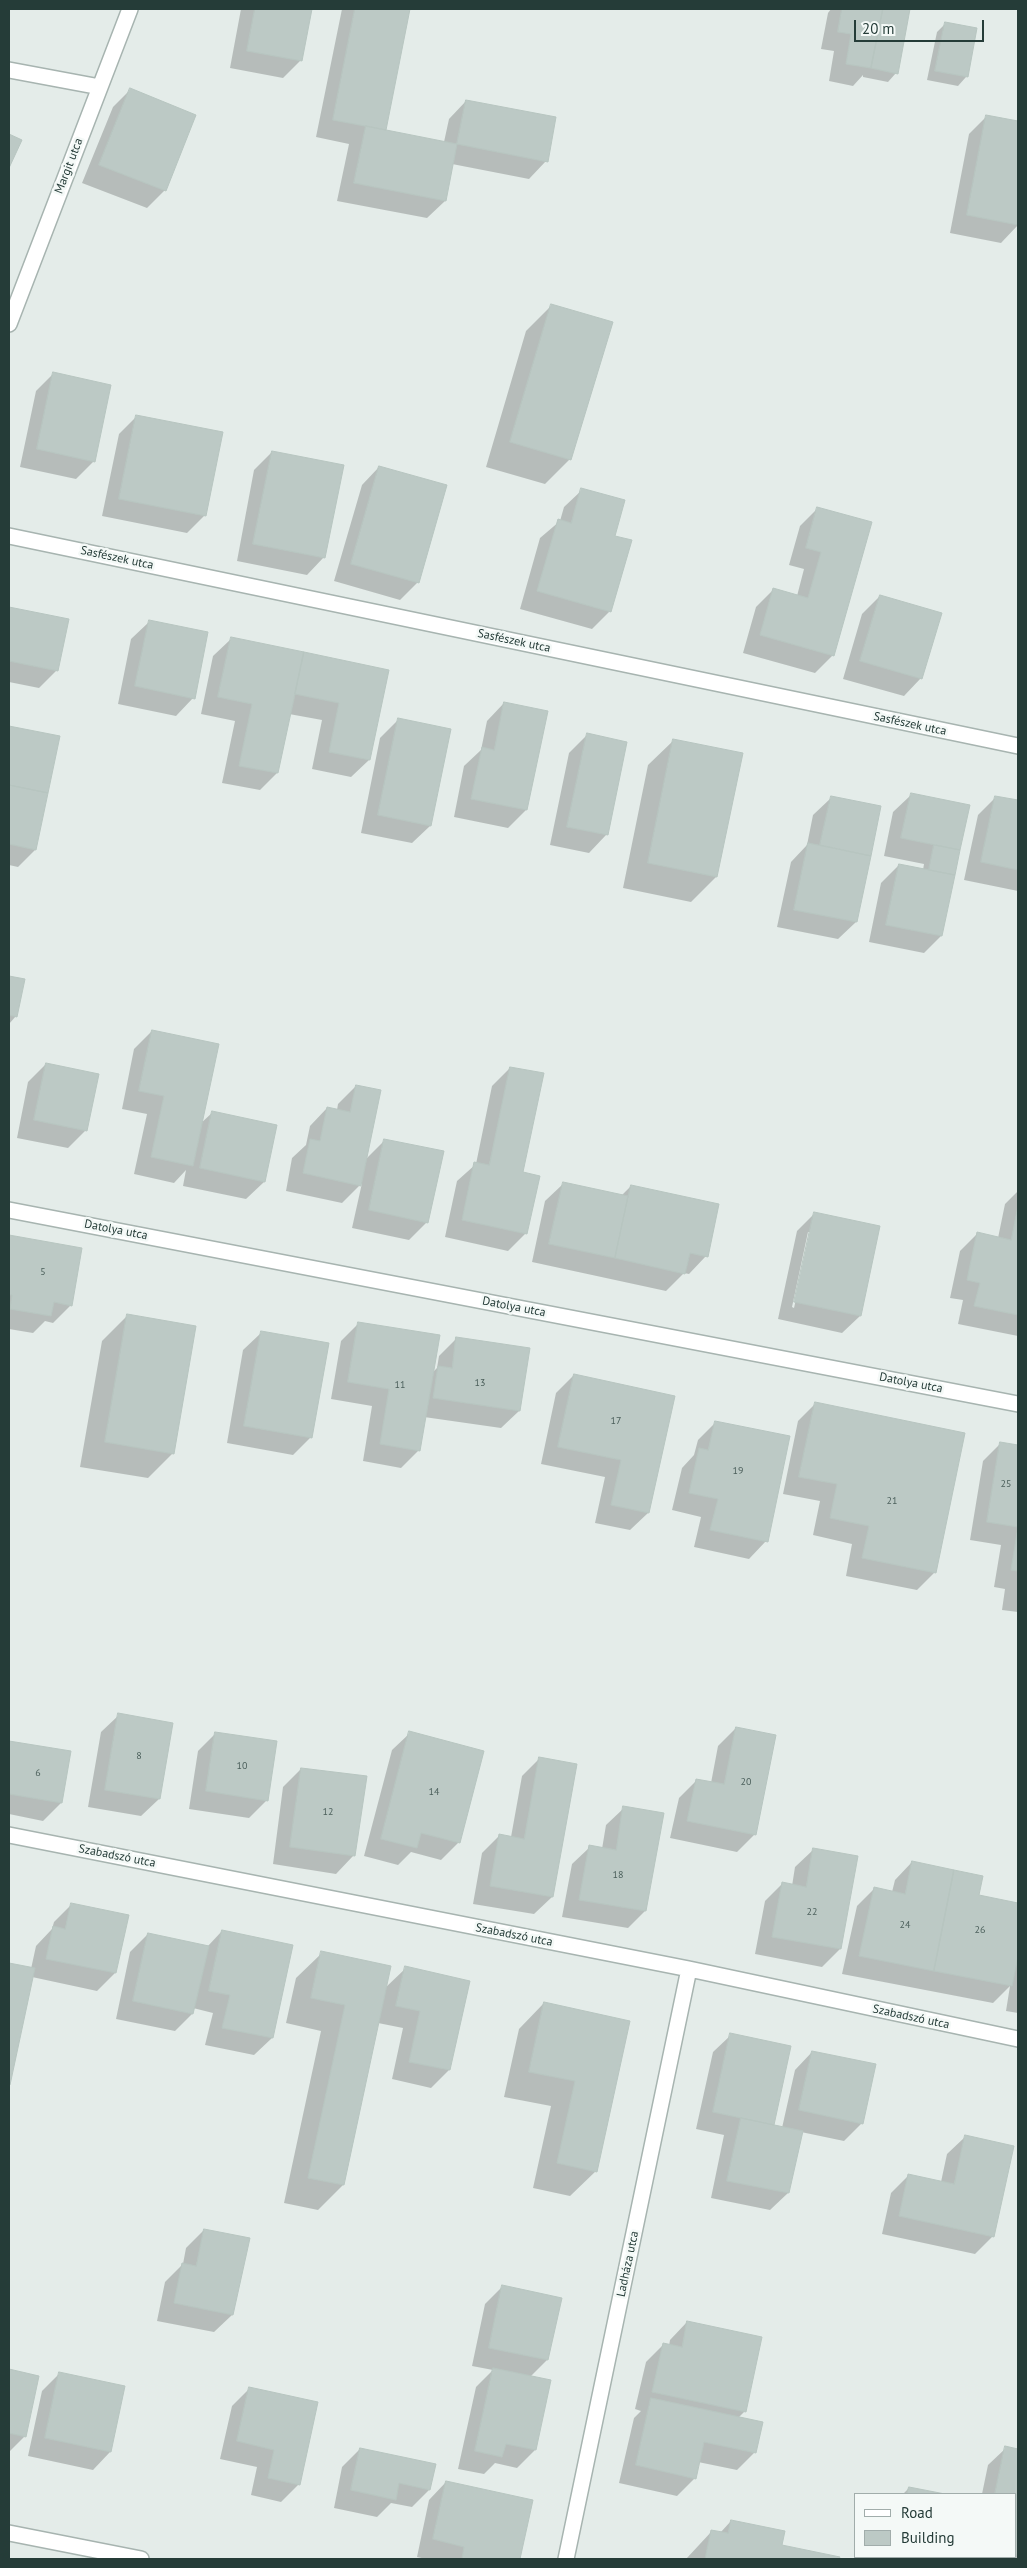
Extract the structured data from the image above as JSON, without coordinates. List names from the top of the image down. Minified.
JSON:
{"streets":{"street":["Margit utca","Sasfészek utca","Datolya utca","Szabadszó utca","Ladháza utca"]},"crossings":[["Szabadszó utca","Ladháza utca"]],"house_numbers":["5","13","11","17","19","25","21","8","10","6","20","14","12","18","22","24","26"],"legend":["Road","Building"],"scale_bar":"20 m"}
